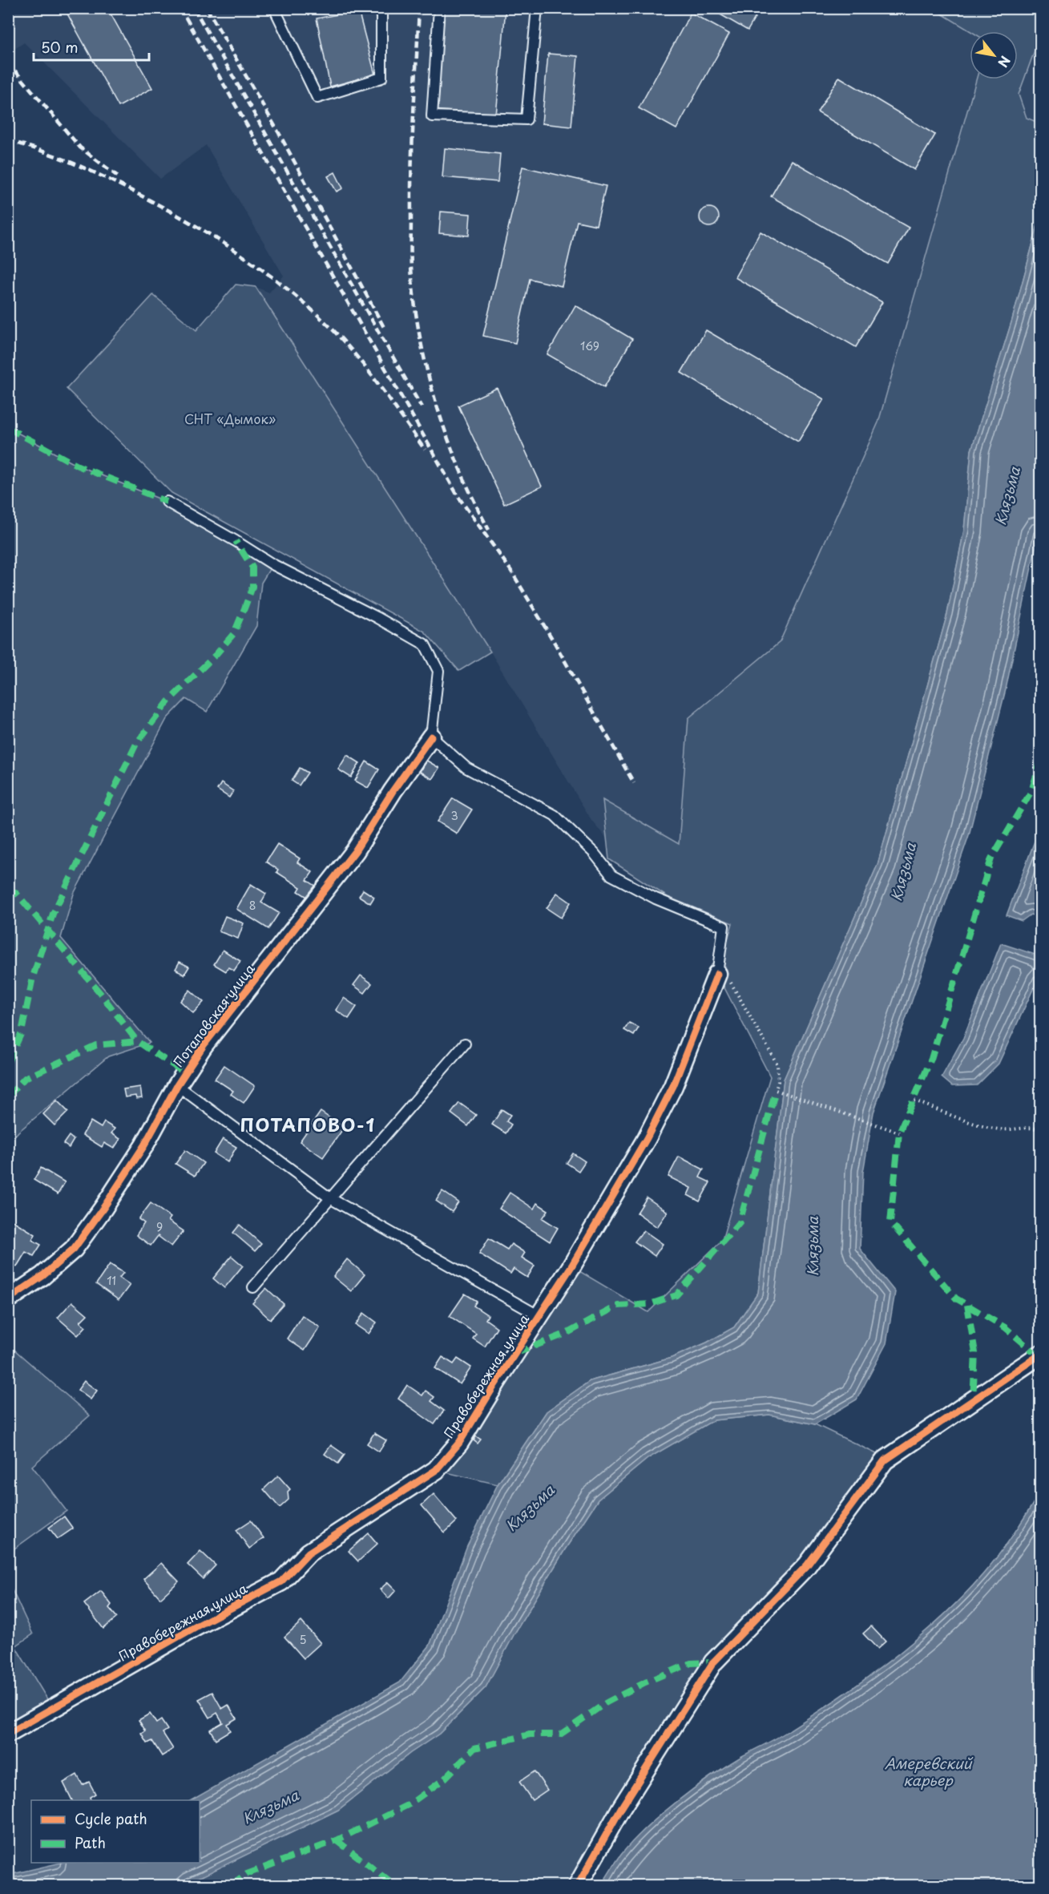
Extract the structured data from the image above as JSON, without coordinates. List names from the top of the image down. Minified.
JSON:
{"streets":{"street":["Потаповская улица","Правобережная улица"]},"districts":["ПОТАПОВО-1"],"water":["Клязьма","Амеревский карьер"],"parks":["СНТ «Дымок»"],"house_numbers":["169","3","8","9","11","5"],"legend":["Cycle path","Path"],"scale_bar":"50 m","north":"bottom right"}
